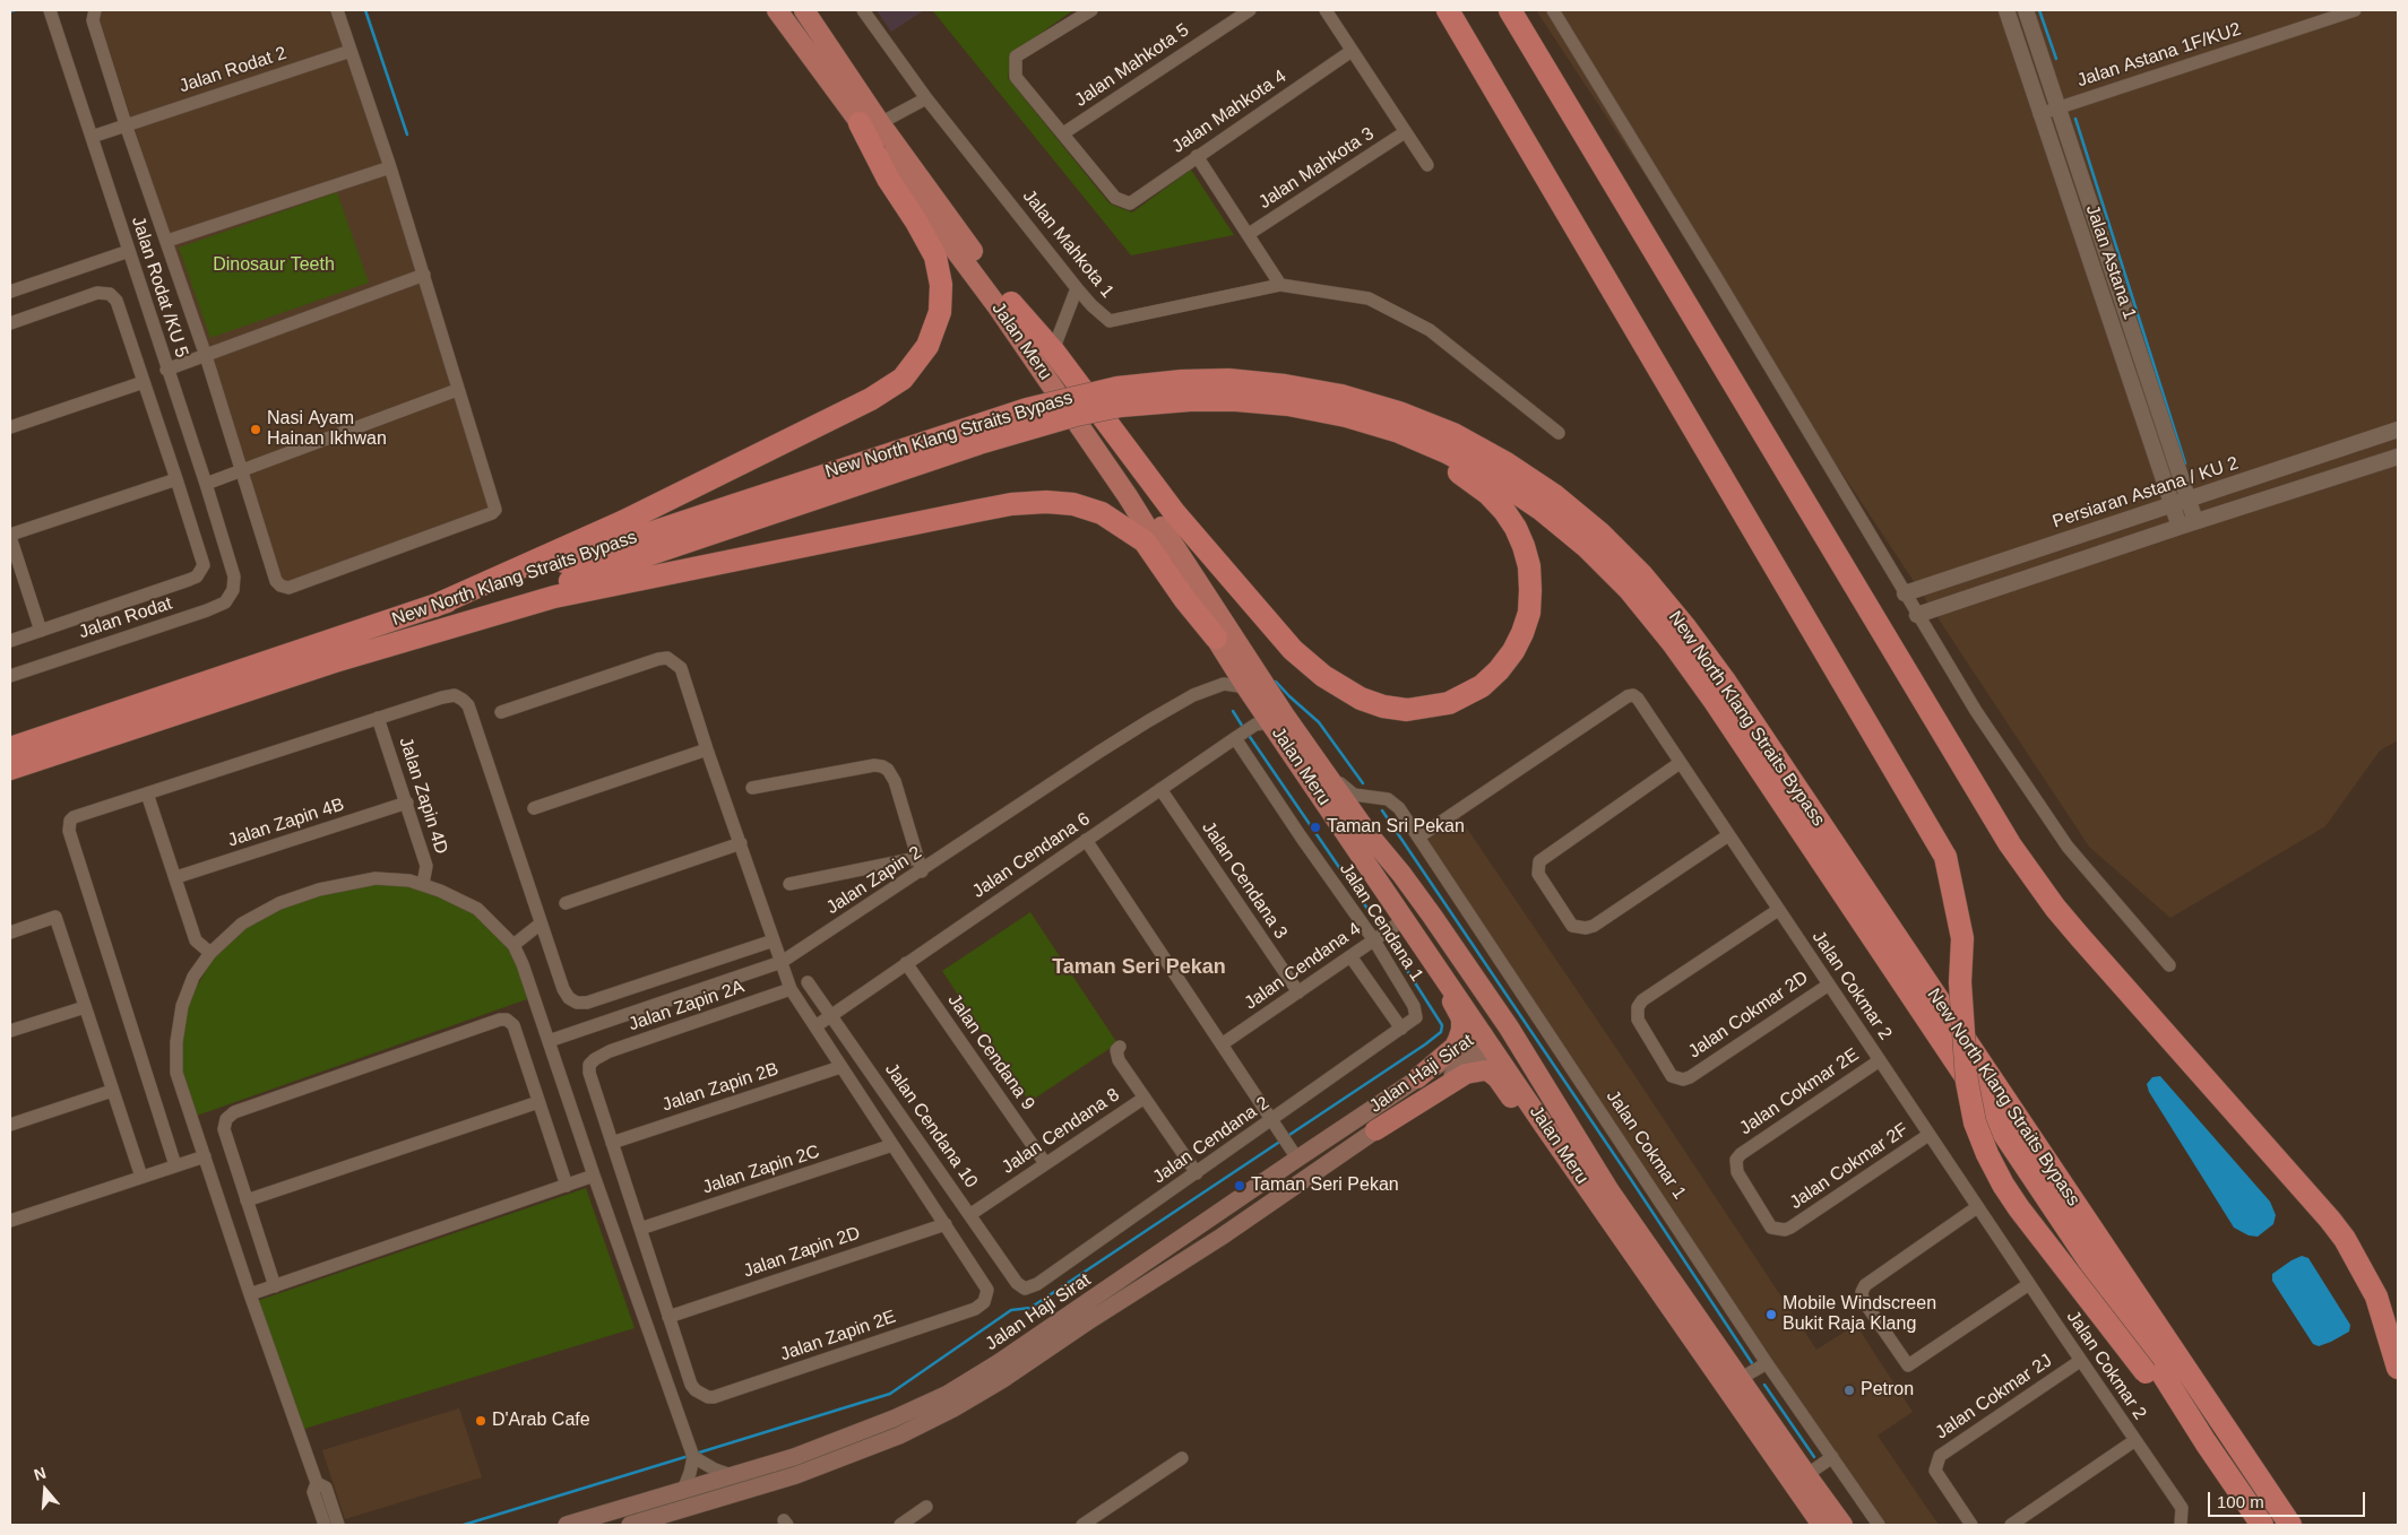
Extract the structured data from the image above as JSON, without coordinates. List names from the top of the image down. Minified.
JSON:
{"streets":{"highway":["Jalan Meru","New North Klang Straits Bypass"],"main road":["Jalan Haji Sirat"],"street":["Jalan Astana 1F/KU2","Jalan Mahkota 5","Jalan Rodat 2","Jalan Mahkota 4","Jalan Mahkota 3","Jalan Mahkota 1","Jalan Astana 1","Jalan Rodat /KU 5","Persiaran Astana / KU 2","Jalan Rodat","Jalan Zapin 4D","Jalan Zapin 4B","Jalan Cendana 6","Jalan Zapin 2","Jalan Cendana 3","Jalan Cendana 1","Jalan Cendana 4","Jalan Cokmar 2","Jalan Zapin 2A","Jalan Cokmar 2D","Jalan Cendana 9","Jalan Zapin 2B","Jalan Cokmar 2E","Jalan Cendana 10","Jalan Cendana 8","Jalan Cendana 2","Jalan Cokmar 1","Jalan Cokmar 2F","Jalan Zapin 2C","Jalan Zapin 2D","Jalan Zapin 2E","Jalan Cokmar 2J"]},"crossings":[["Jalan Astana 1F/KU2","Jalan Astana 1"],["Jalan Mahkota 5","Jalan Mahkota 4"],["Jalan Rodat 2","Jalan Rodat /KU 5"],["Jalan Astana 1","Persiaran Astana / KU 2"],["Jalan Rodat /KU 5","Jalan Rodat"],["Jalan Meru","Jalan Cendana 6"],["Jalan Meru","Jalan Zapin 2"],["Jalan Meru","Jalan Cendana 4"],["Jalan Meru","Jalan Haji Sirat"],["Jalan Meru","Jalan Cokmar 1"],["Jalan Zapin 4D","Jalan Zapin 4B"],["Jalan Cendana 6","Jalan Cendana 3"],["Jalan Cendana 6","Jalan Cendana 1"],["Jalan Cendana 6","Jalan Cendana 9"],["Jalan Cendana 6","Jalan Cendana 10"],["Jalan Cendana 6","Jalan Cokmar 1"],["Jalan Cendana 3","Jalan Cendana 4"],["Jalan Cendana 1","Jalan Cendana 4"],["Jalan Cendana 1","Jalan Cendana 2"],["Jalan Cokmar 2","Jalan Cokmar 2D"],["Jalan Cokmar 2","Jalan Cokmar 2E"],["Jalan Cokmar 2","Jalan Cokmar 1"],["Jalan Cokmar 2","Jalan Cokmar 2F"],["Jalan Cokmar 2","Jalan Cokmar 2J"],["Jalan Zapin 2A","Jalan Zapin 2B"],["Jalan Cendana 9","Jalan Cendana 8"],["Jalan Cokmar 2E","Jalan Cokmar 2F"],["Jalan Cendana 10","Jalan Cendana 8"],["Jalan Cendana 10","Jalan Cendana 2"],["Jalan Zapin 2D","Jalan Zapin 2E"]],"districts":["Taman Seri Pekan"],"parks":["Dinosaur Teeth"],"places":["Nasi Ayam Hainan Ikhwan","Taman Sri Pekan","Taman Seri Pekan","Mobile Windscreen Bukit Raja Klang","Petron","D'Arab Cafe"],"scale_bar":"100 m","north":"top"}
